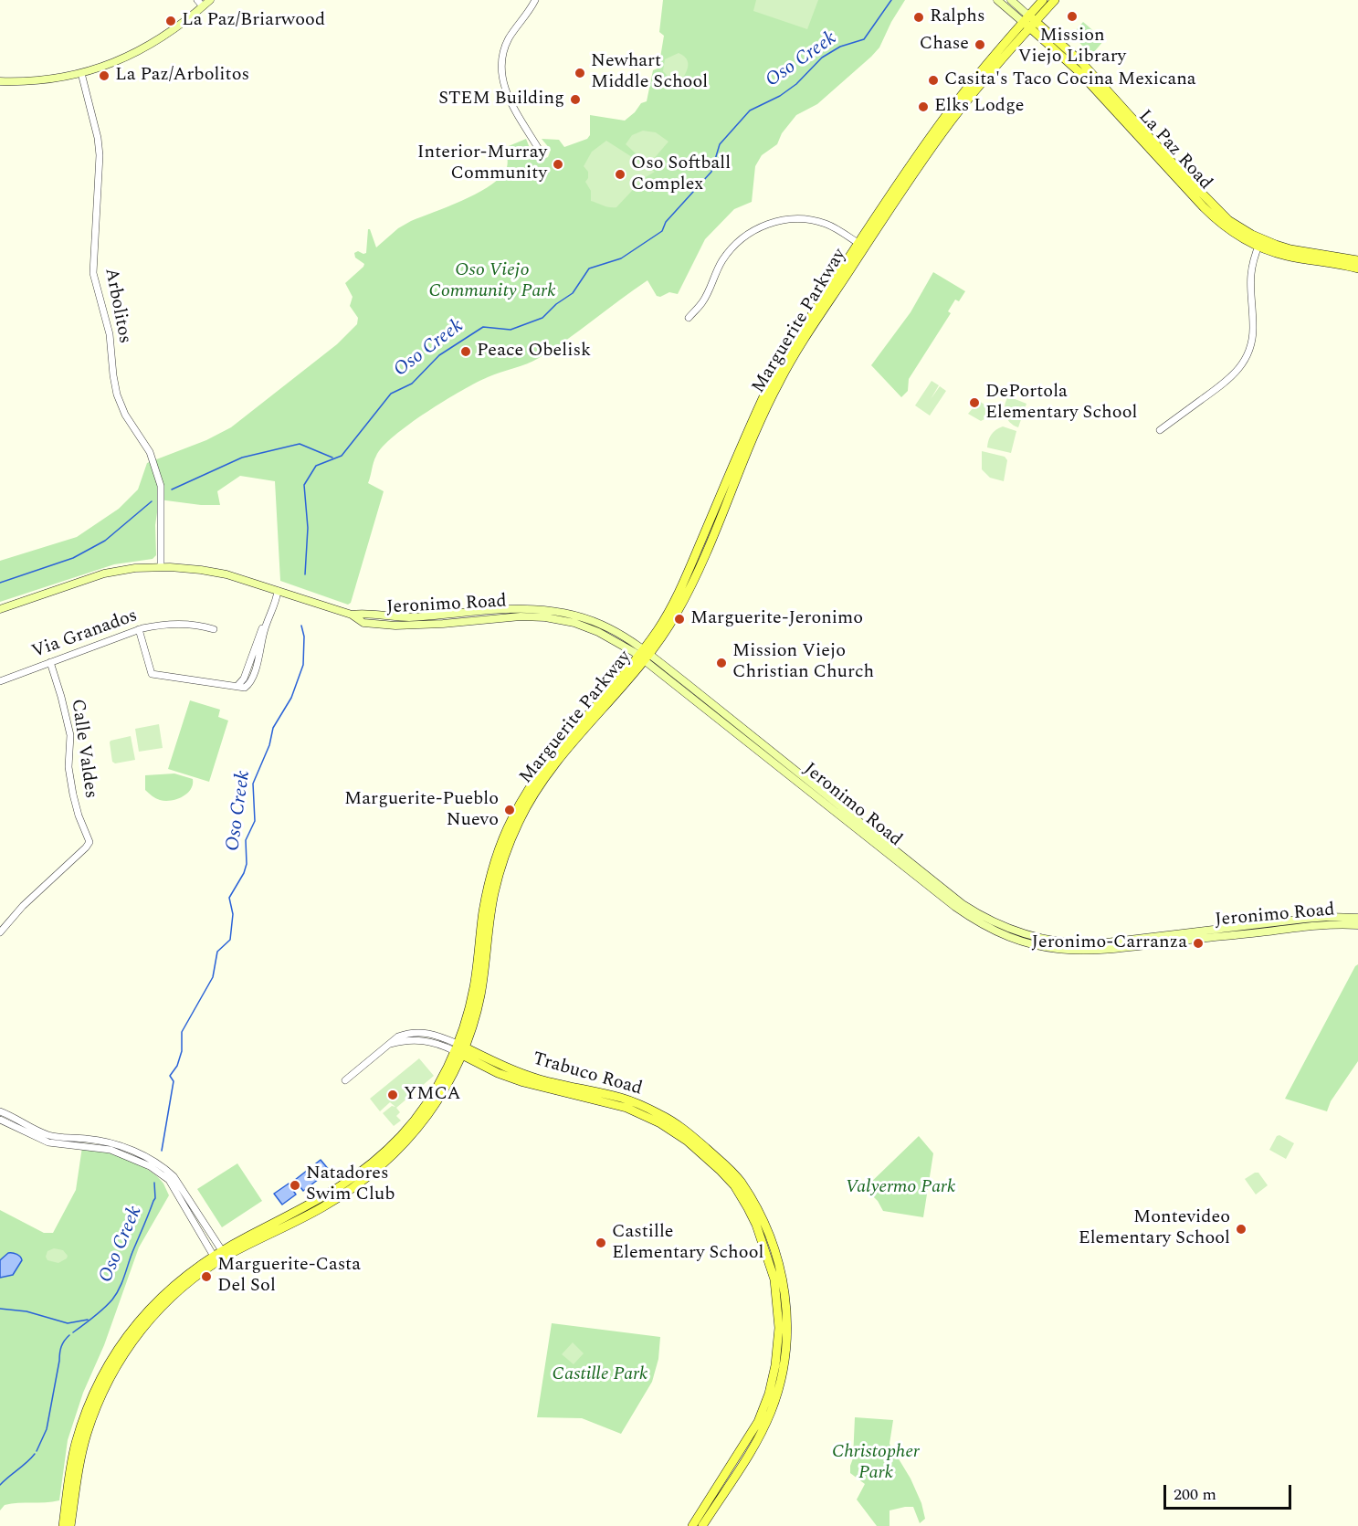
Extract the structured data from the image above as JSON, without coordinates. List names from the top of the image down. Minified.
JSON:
{"streets":{"main road":["La Paz Road","Marguerite Parkway","Jeronimo Road","Trabuco Road"],"street":["Arbolitos","Via Granados","Calle Valdes"]},"crossings":[["La Paz Road","Marguerite Parkway"],["Arbolitos","Jeronimo Road"],["Marguerite Parkway","Jeronimo Road"],["Marguerite Parkway","Trabuco Road"],["Via Granados","Calle Valdes"]],"water":["Oso Creek"],"parks":["Oso Viejo Community Park","Valyermo Park","Castille Park","Christopher Park"],"places":["Mission Viejo Library","Ralphs","La Paz/Briarwood","Chase","Newhart Middle School","La Paz/Arbolitos","Casita's Taco Cocina Mexicana","STEM Building","Elks Lodge","Interior-Murray Community","Oso Softball Complex","Peace Obelisk","DePortola Elementary School","Marguerite-Jeronimo","Mission Viejo Christian Church","Marguerite-Pueblo Nuevo","Jeronimo-Carranza","YMCA","Natadores Swim Club","Montevideo Elementary School","Castille Elementary School","Marguerite-Casta Del Sol"],"scale_bar":"200 m"}
